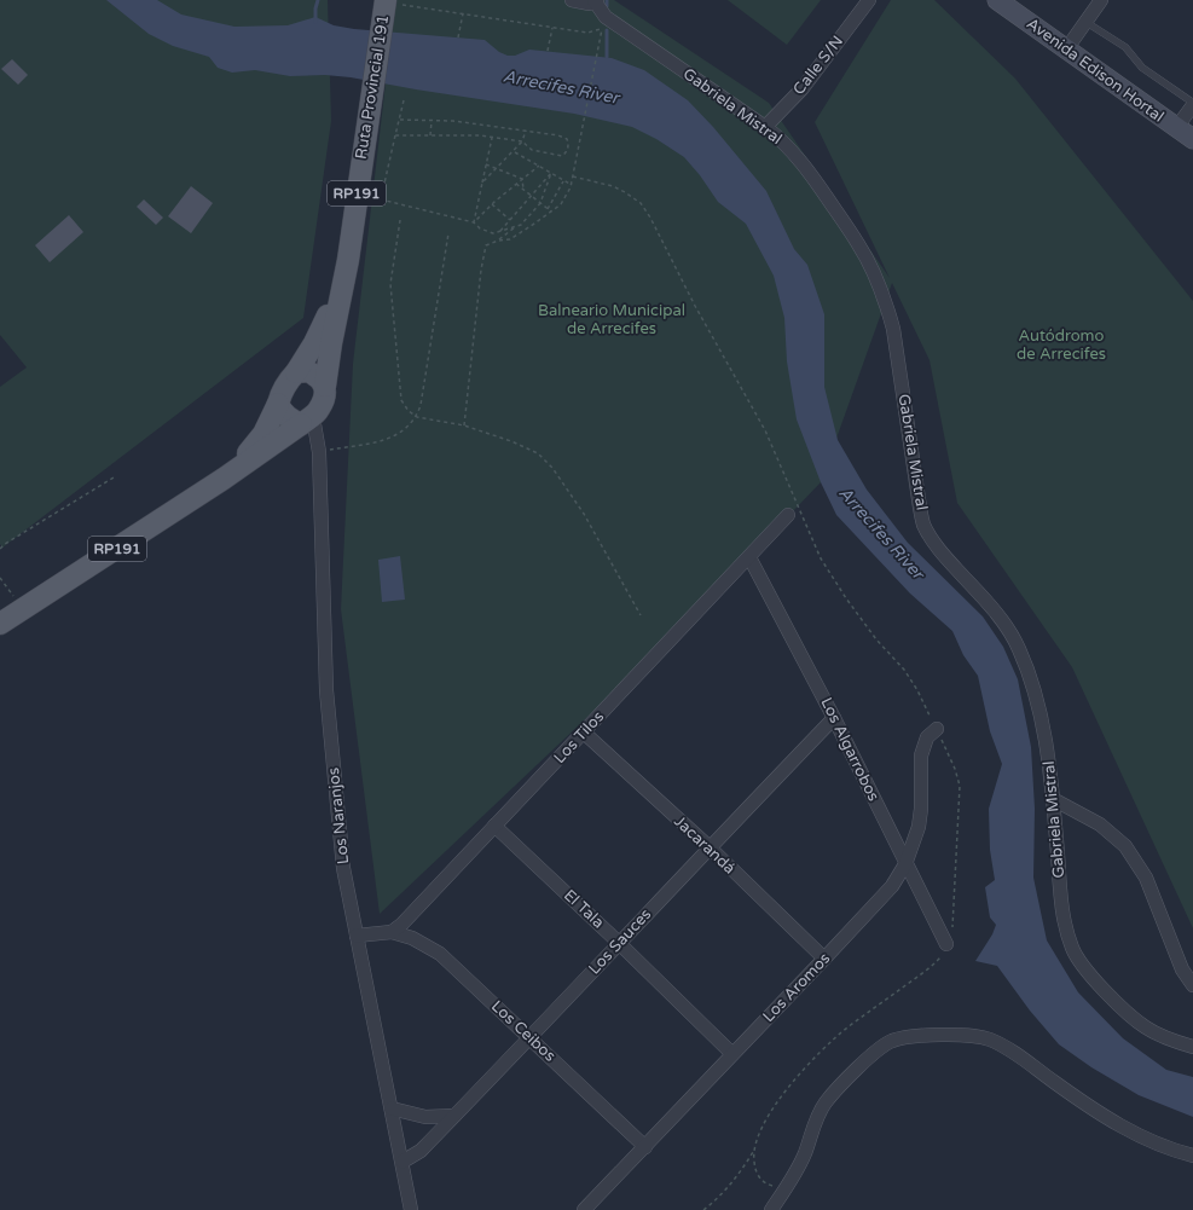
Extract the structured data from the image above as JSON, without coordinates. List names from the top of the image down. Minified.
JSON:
{"streets":{"main road":["Avenida Edison Hortal","Ruta Provincial 191","RP191"],"street":["Calle S/N","Gabriela Mistral","Los Tilos","Los Algarrobos","Los Naranjos","Jacarandá","El Tala","Los Sauces","Los Aromos","Los Ceibos"]},"crossings":[["Calle S/N","Gabriela Mistral"],["Ruta Provincial 191","RP191"],["Ruta Provincial 191","Los Naranjos"],["RP191","Los Naranjos"],["Los Tilos","Los Algarrobos"],["Los Tilos","Jacarandá"],["Los Tilos","El Tala"],["Los Tilos","Los Ceibos"],["Los Algarrobos","Los Sauces"],["Los Algarrobos","Los Aromos"],["Los Naranjos","Los Sauces"],["Jacarandá","Los Sauces"],["Jacarandá","Los Aromos"],["El Tala","Los Sauces"],["El Tala","Los Aromos"],["Los Sauces","Los Ceibos"],["Los Aromos","Los Ceibos"]],"water":["Arrecifes River"],"parks":["Balneario Municipal de Arrecifes","Autódromo de Arrecifes"]}
